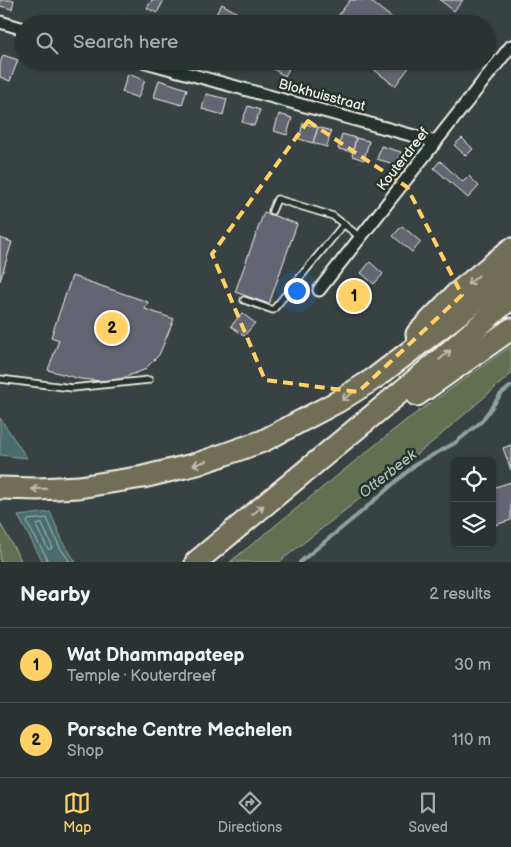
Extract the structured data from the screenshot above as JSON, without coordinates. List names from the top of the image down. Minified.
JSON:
{"streets":{"street":["Blokhuisstraat","Kouterdreef"]},"crossings":[["Blokhuisstraat","Kouterdreef"]],"water":["Otterbeek"],"page":{"search":"Search here","pins":["1","2"],"heading":["Nearby","2 results"],"list":[{"mark":"1","name":"Wat Dhammapateep","note":"Temple · Kouterdreef","value":"30 m"},{"mark":"2","name":"Porsche Centre Mechelen","note":"Shop","value":"110 m"}],"nav":["Map","Directions","Saved"]}}
